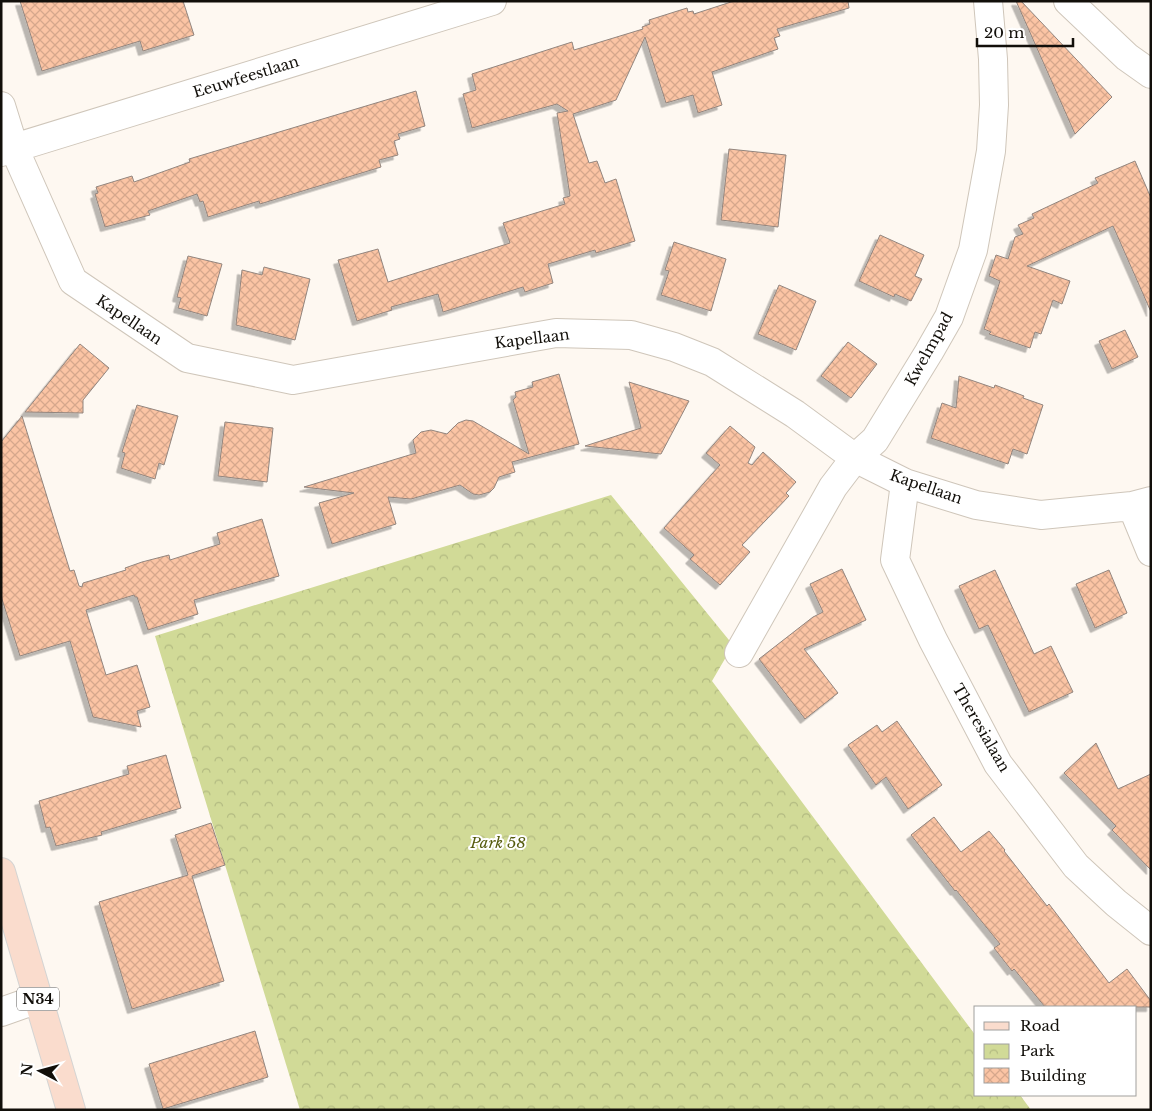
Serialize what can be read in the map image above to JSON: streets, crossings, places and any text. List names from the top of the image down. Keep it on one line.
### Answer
{"streets":{"main road":["N34"],"street":["Eeuwfeestlaan","Kapellaan","Kwelmpad","Theresialaan"]},"crossings":[["Eeuwfeestlaan","Kapellaan"],["Kapellaan","Kwelmpad"],["Kapellaan","Theresialaan"]],"parks":["Park 58"],"legend":["Road","Park","Building"],"scale_bar":"20 m","north":"left"}
